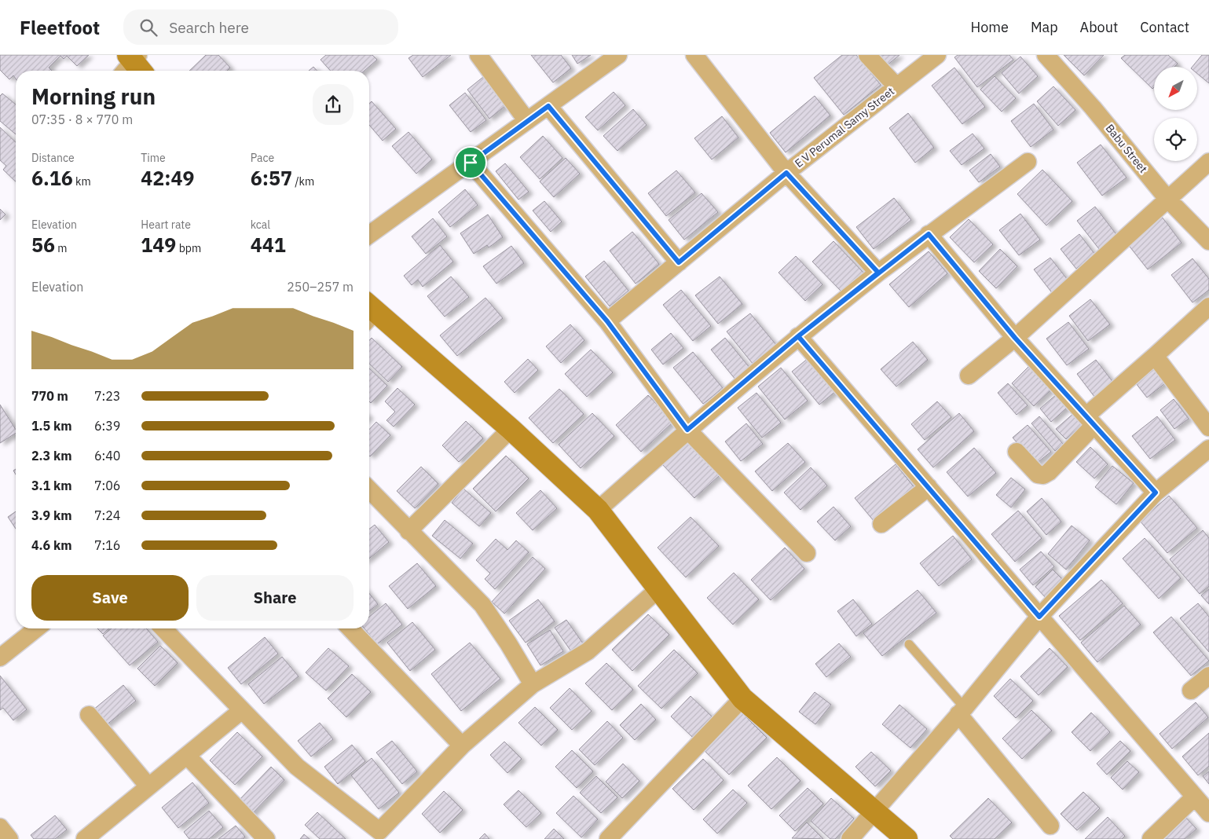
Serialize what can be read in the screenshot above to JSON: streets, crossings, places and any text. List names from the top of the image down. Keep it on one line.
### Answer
{"streets":{"street":["E V Perumal Samy Street","Babu Street"]},"north":"bottom left","page":{"header":"Fleetfoot","search":"Search here","nav":["Home","Map","About","Contact"],"heading":["Morning run","07:35 · 8 × 770 m"],"stats":[["Distance","6.16 km"],["Time","42:49"],["Pace","6:57 /km"],["Elevation","56 m"],["Heart rate","149 bpm"],["kcal","441"]],"chart":["Elevation","250–257 m"],"list":[{"name":"770 m","note":"7:23"},{"name":"1.5 km","note":"6:39"},{"name":"2.3 km","note":"6:40"},{"name":"3.1 km","note":"7:06"},{"name":"3.9 km","note":"7:24"},{"name":"4.6 km","note":"7:16"}],"buttons":["Save","Share"]}}
